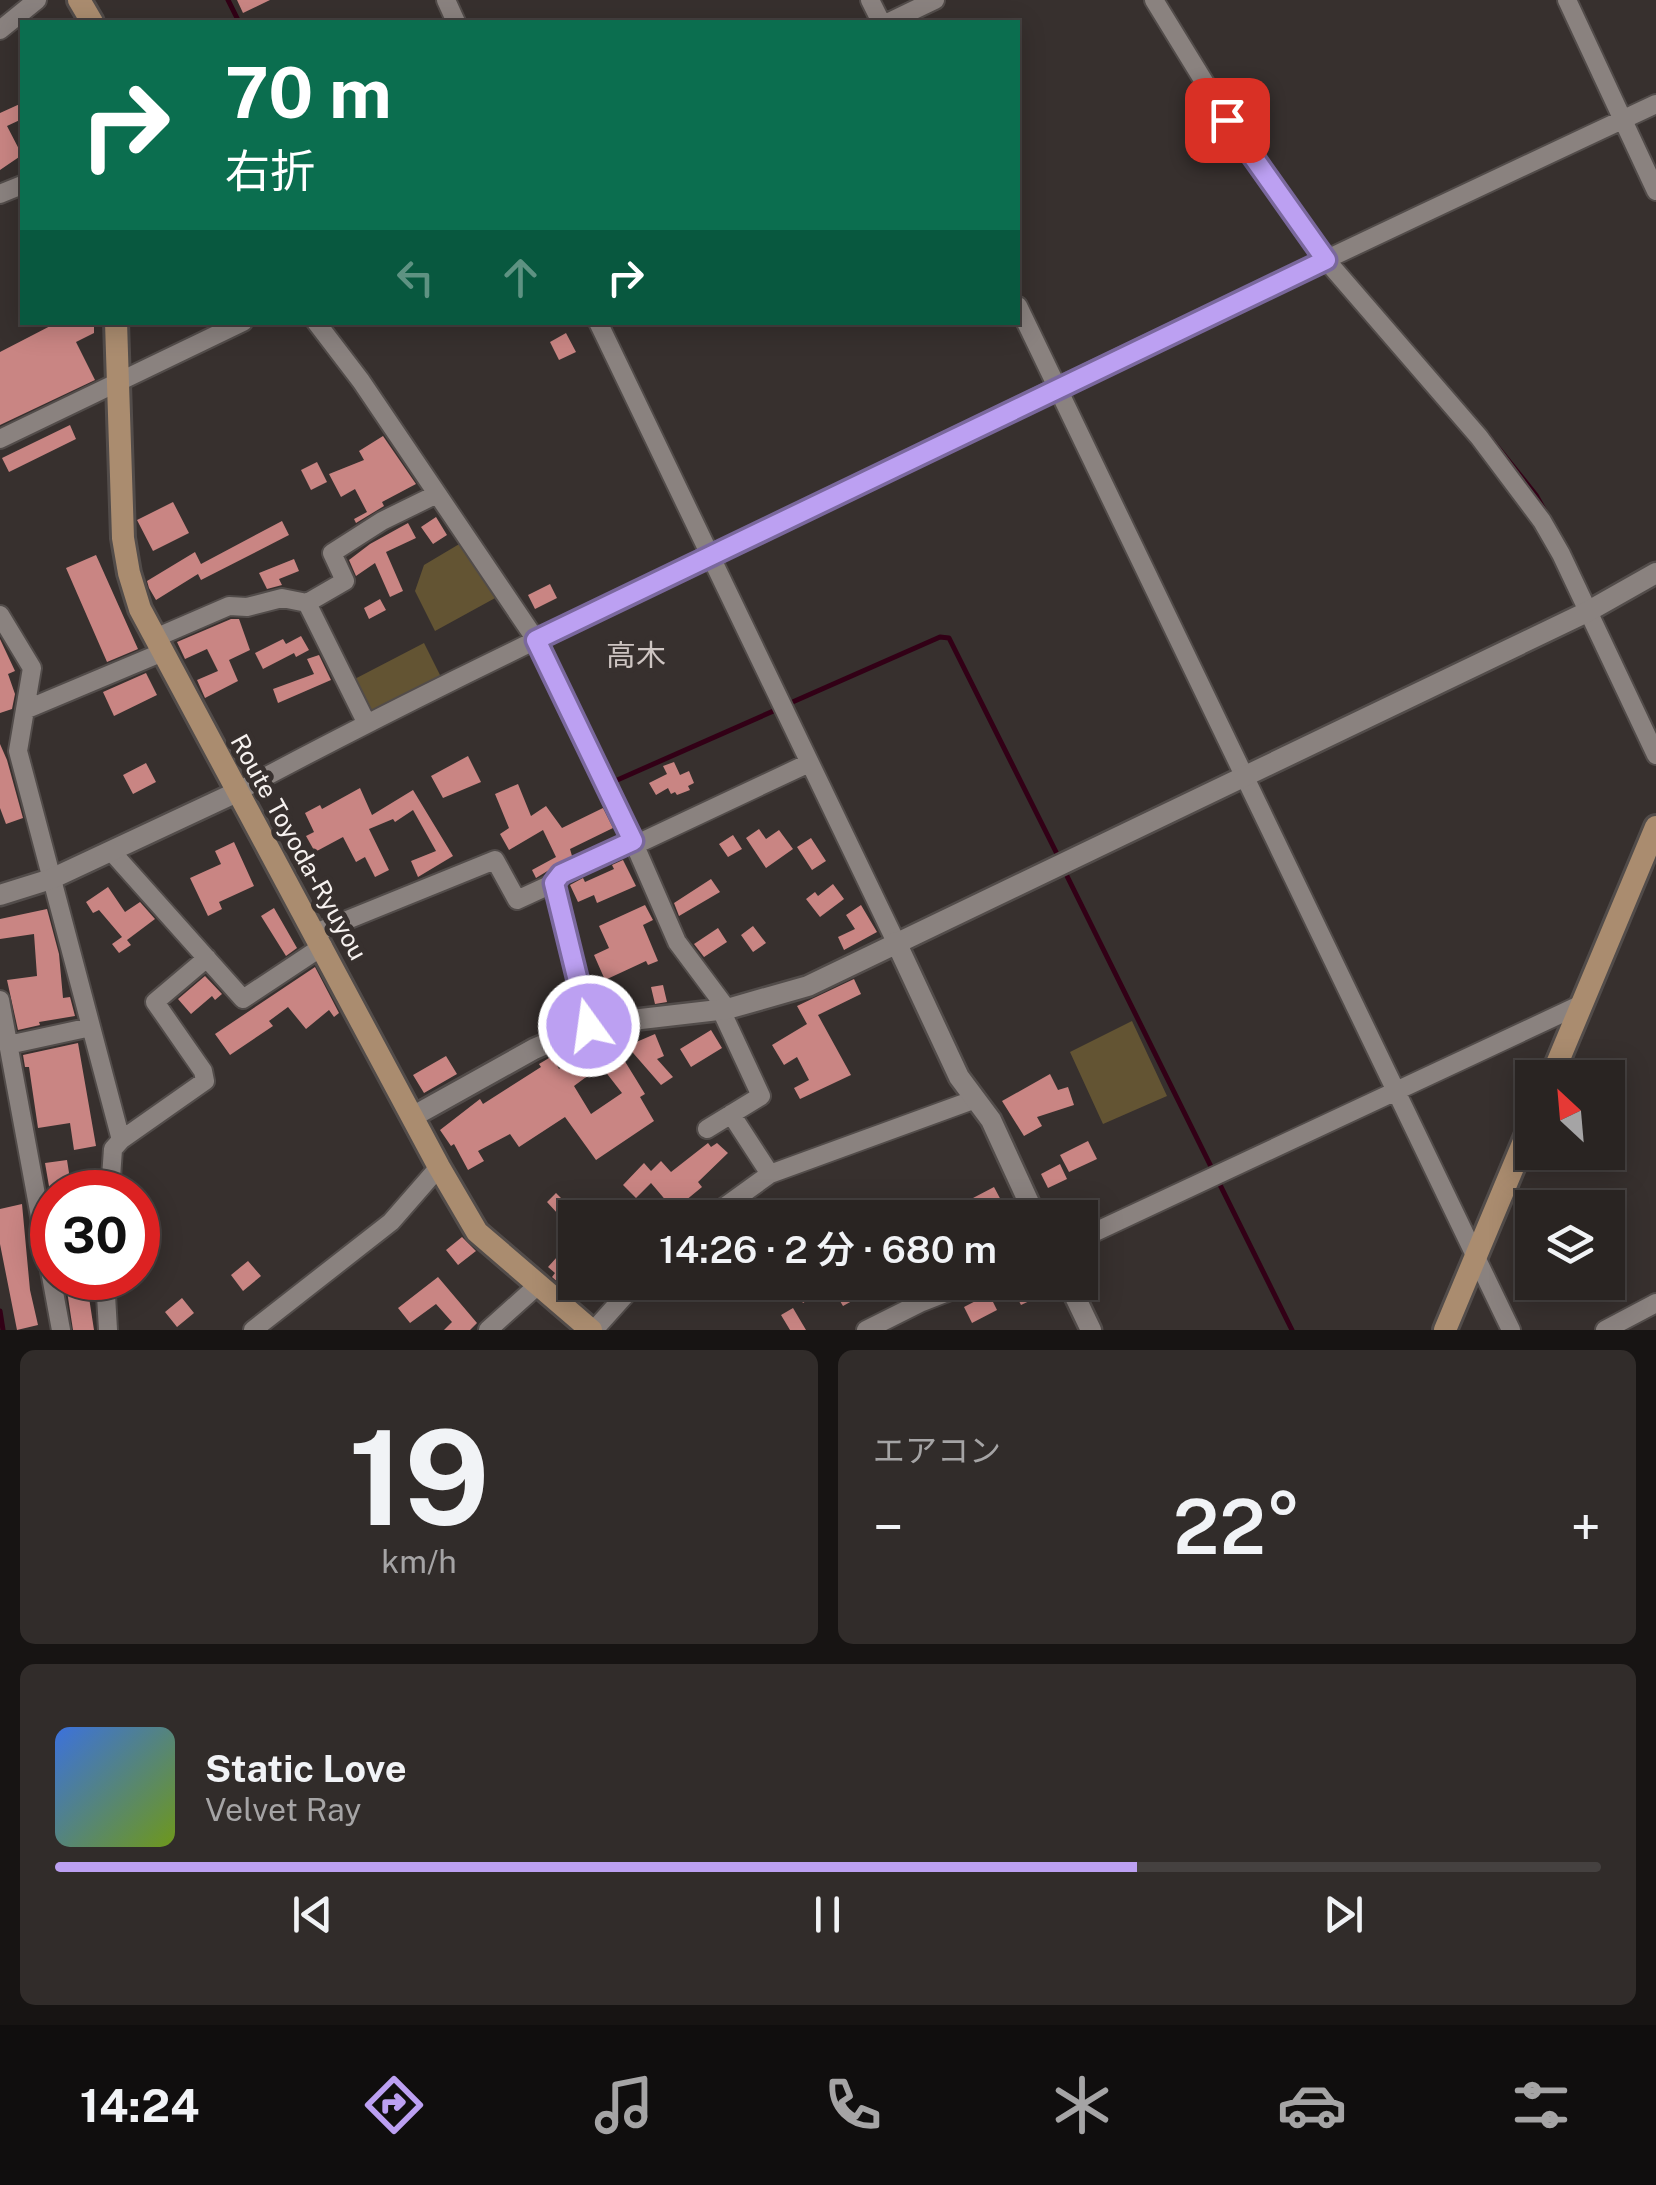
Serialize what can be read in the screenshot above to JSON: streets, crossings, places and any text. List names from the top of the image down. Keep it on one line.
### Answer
{"streets":{"main road":["Route Toyoda-Ryuyou"]},"districts":["高木"],"north":"top left","page":{"turn":["70 m","右折"],"limit":"30","trip":"14:26 · 2 分 · 680 m","tile":[["19","km/h"],"エアコン"],"heat":["−","22°","+"],"song":["Static Love","Velvet Ray"],"tabs":"14:24"}}
